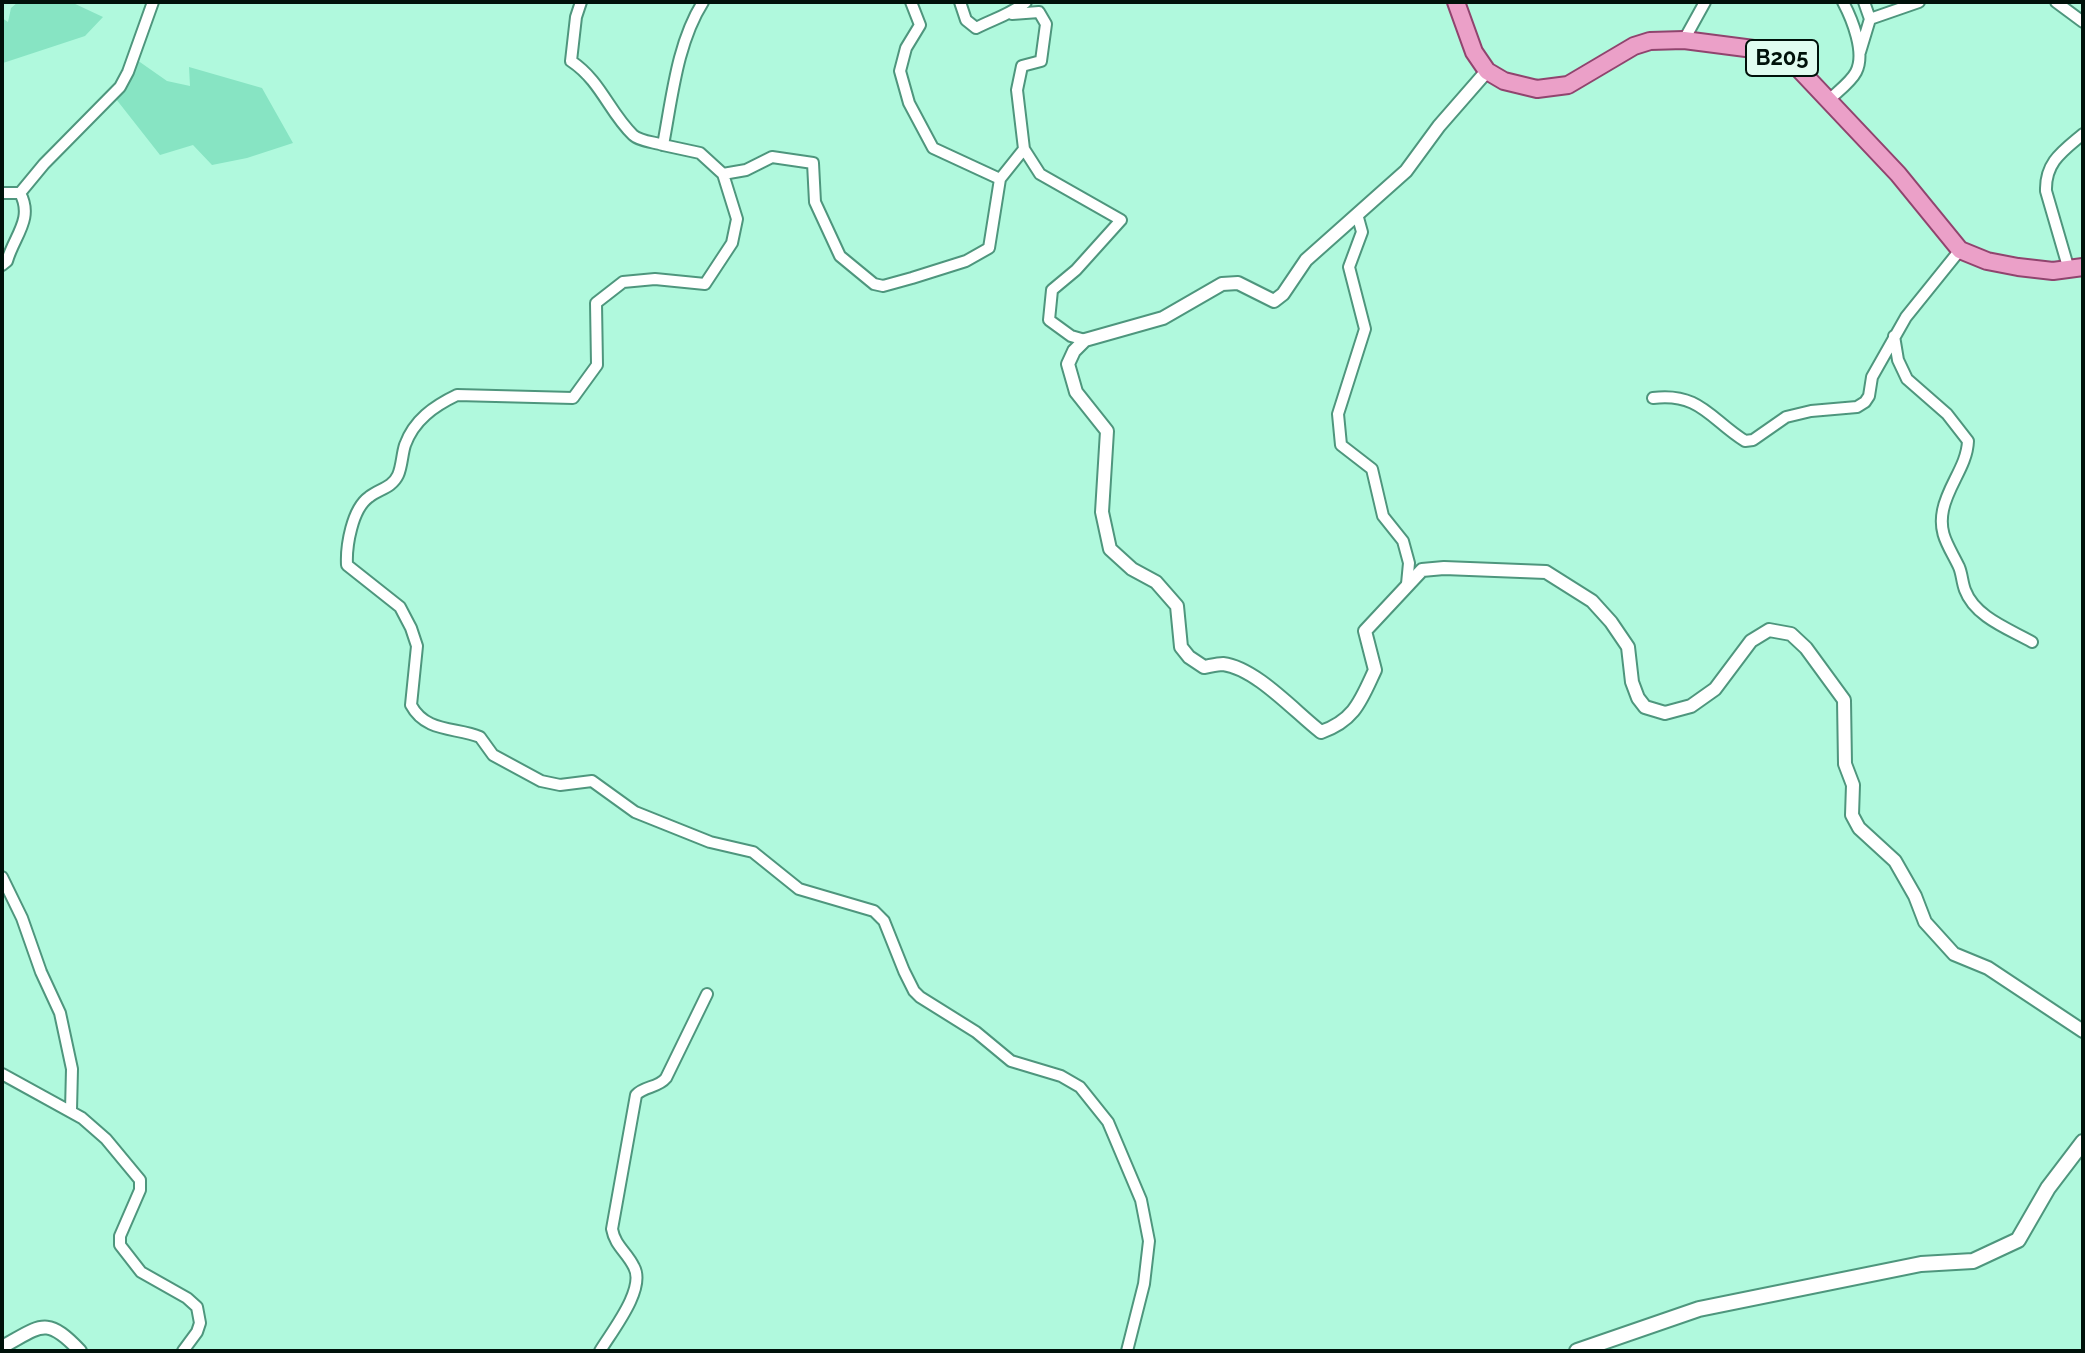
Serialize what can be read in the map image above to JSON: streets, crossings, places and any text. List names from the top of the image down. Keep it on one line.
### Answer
{"streets":{"main road":["B205"]}}
